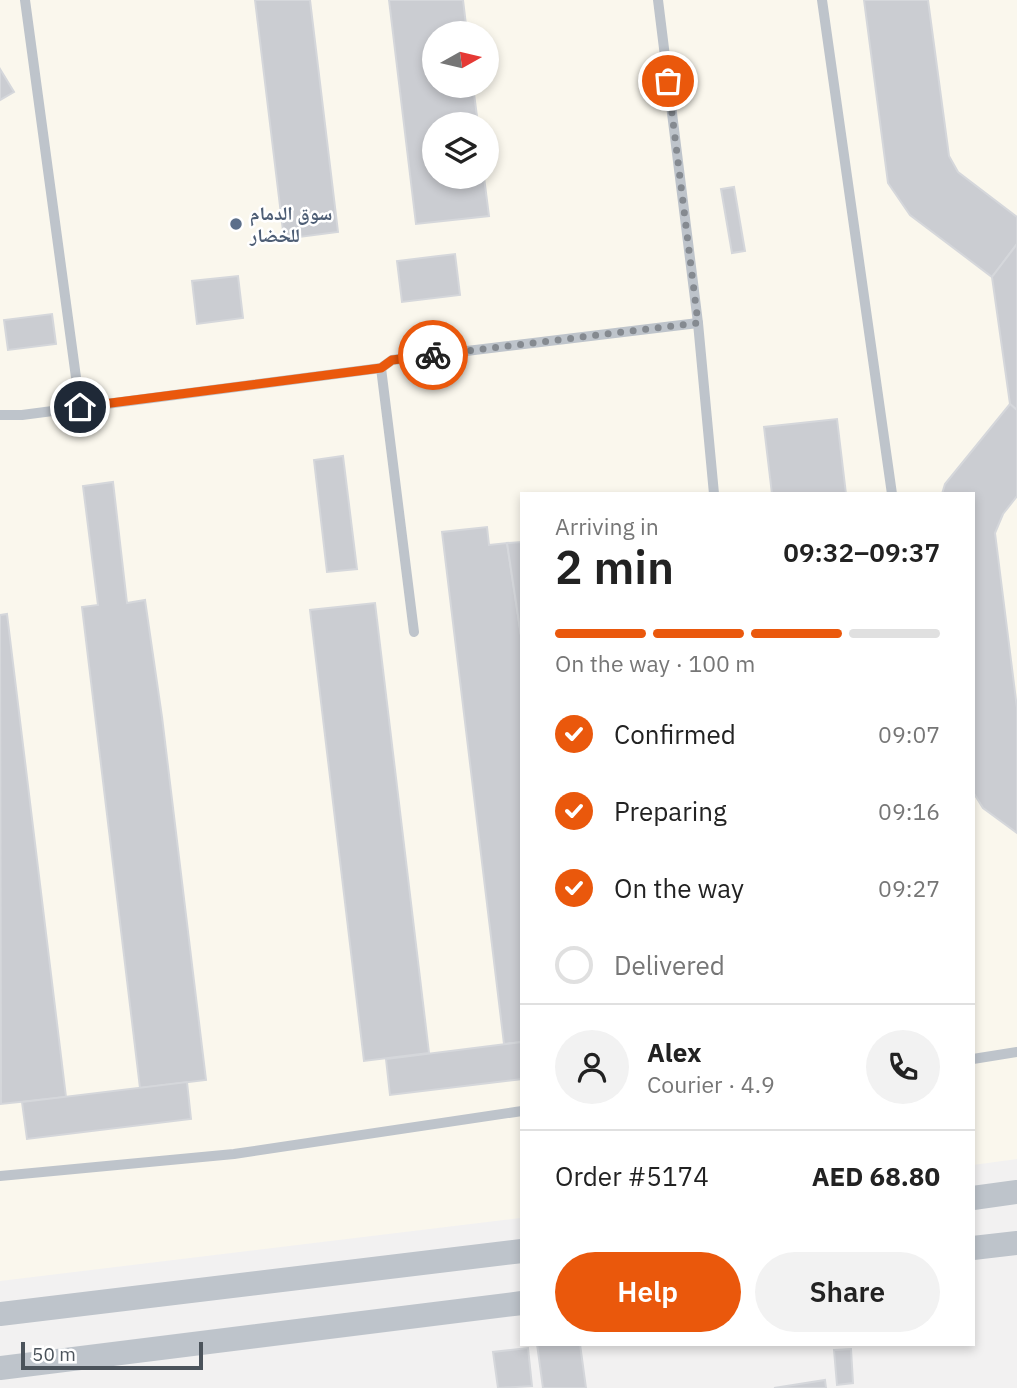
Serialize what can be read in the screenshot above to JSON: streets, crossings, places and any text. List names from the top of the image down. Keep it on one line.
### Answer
{"places":["سوق الدمام للخضار"],"scale_bar":"50 m","north":"right","page":{"heading":["2 min","Arriving in","09:32–09:37"],"panel":["Alex","Courier · 4.9","Order #5174","AED 68.80"],"bar":"On the way · 100 m","list":[["Confirmed","09:07"],["Preparing","09:16"],["On the way","09:27"],"Delivered"],"buttons":["Help","Share"],"scale":"50 m"}}
